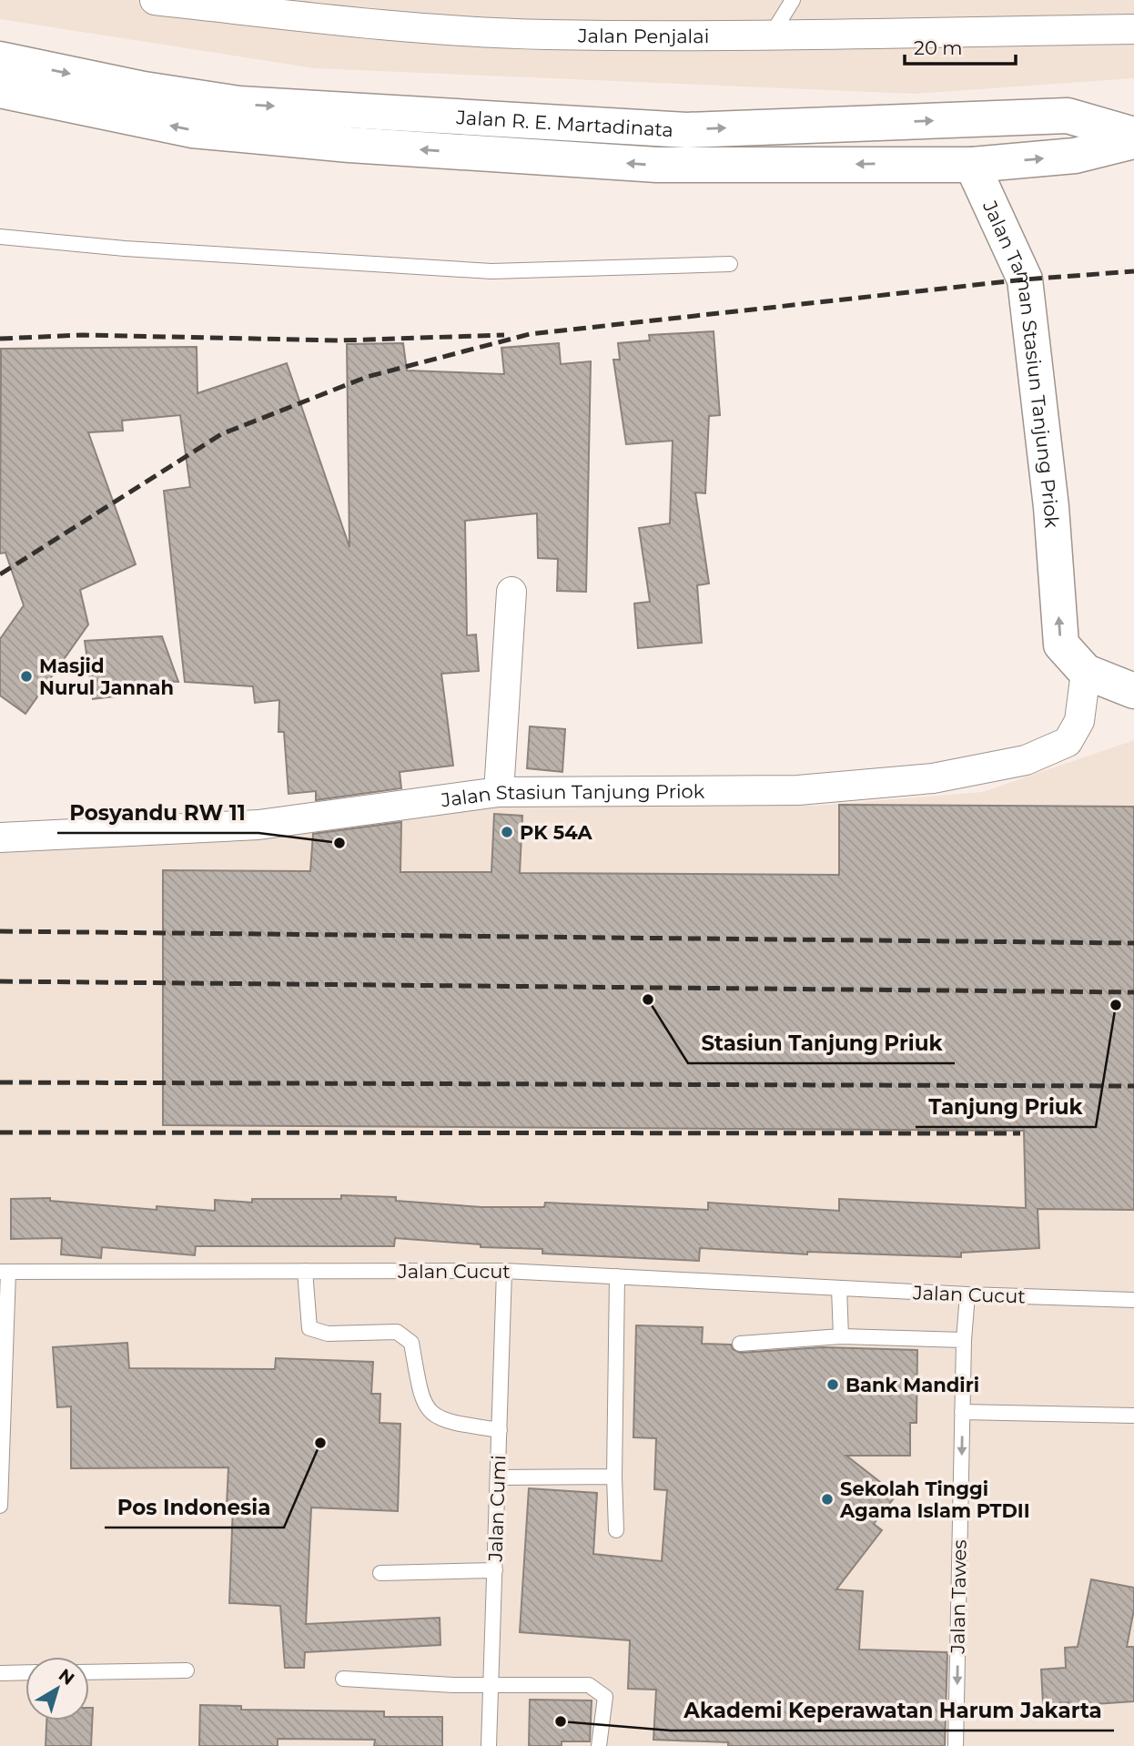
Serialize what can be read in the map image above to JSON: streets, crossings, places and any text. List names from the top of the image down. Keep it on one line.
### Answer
{"streets":{"highway":["Jalan R. E. Martadinata","Jalan Taman Stasiun Tanjung Priok"],"street":["Jalan Penjalai","Jalan Stasiun Tanjung Priok"],"lane":["Jalan Cucut","Jalan Cumi","Jalan Tawes"]},"crossings":[["Jalan R. E. Martadinata","Jalan Taman Stasiun Tanjung Priok"],["Jalan Taman Stasiun Tanjung Priok","Jalan Stasiun Tanjung Priok"],["Jalan Cucut","Jalan Cumi"],["Jalan Cucut","Jalan Tawes"]],"one_way":["Jalan Taman Stasiun Tanjung Priok","Jalan Tawes"],"places":["Masjid Nurul Jannah","PK 54A","Posyandu RW 11","Stasiun Tanjung Priuk","Tanjung Priuk","Bank Mandiri","Pos Indonesia","Sekolah Tinggi Agama Islam PTDII","Akademi Keperawatan Harum Jakarta"],"scale_bar":"20 m","north":"top right"}
